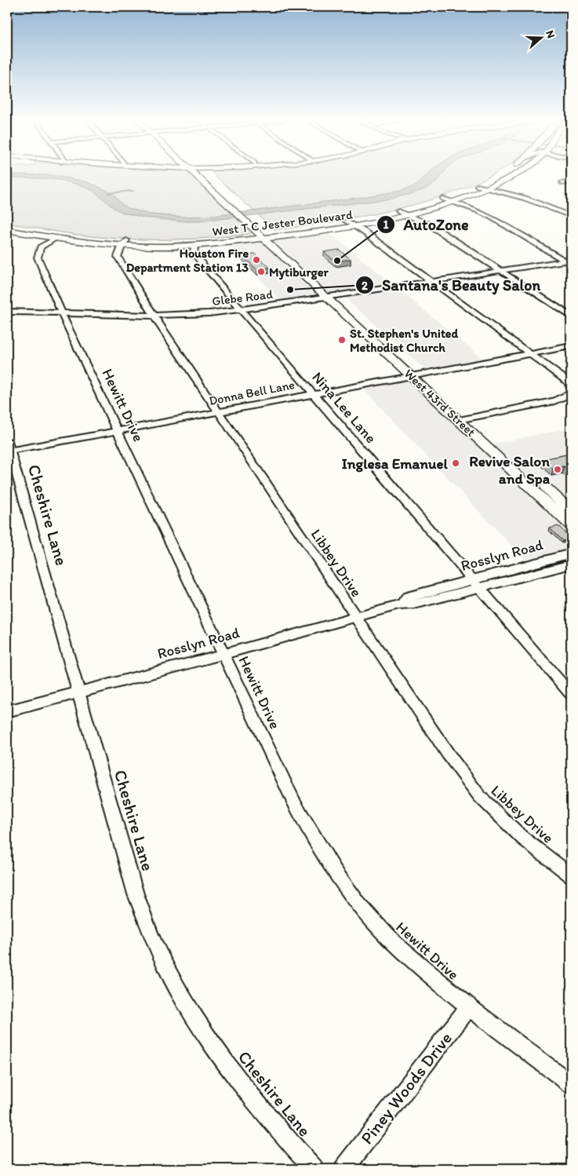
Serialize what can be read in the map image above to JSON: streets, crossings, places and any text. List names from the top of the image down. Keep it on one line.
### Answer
{"streets":{"main road":["West T C Jester Boulevard","West 43rd Street"],"street":["Glebe Road","Donna Bell Lane","Hewitt Drive","Nina Lee Lane","Cheshire Lane","Rosslyn Road","Libbey Drive","Piney Woods Drive"]},"crossings":[["West T C Jester Boulevard","West 43rd Street"],["West T C Jester Boulevard","Hewitt Drive"],["West T C Jester Boulevard","Nina Lee Lane"],["West T C Jester Boulevard","Libbey Drive"],["Glebe Road","West 43rd Street"],["Glebe Road","Hewitt Drive"],["Glebe Road","Nina Lee Lane"],["Glebe Road","Libbey Drive"],["Donna Bell Lane","West 43rd Street"],["Donna Bell Lane","Hewitt Drive"],["Donna Bell Lane","Nina Lee Lane"],["Donna Bell Lane","Cheshire Lane"],["Donna Bell Lane","Libbey Drive"],["Hewitt Drive","Rosslyn Road"],["Hewitt Drive","Piney Woods Drive"],["Nina Lee Lane","Rosslyn Road"],["Cheshire Lane","Rosslyn Road"],["Rosslyn Road","Libbey Drive"]],"places":["Houston Fire Department Station 13","AutoZone","Mytiburger","Santana's Beauty Salon","St. Stephen's United Methodist Church","Inglesa Emanuel","Revive Salon and Spa"],"north":"right"}
